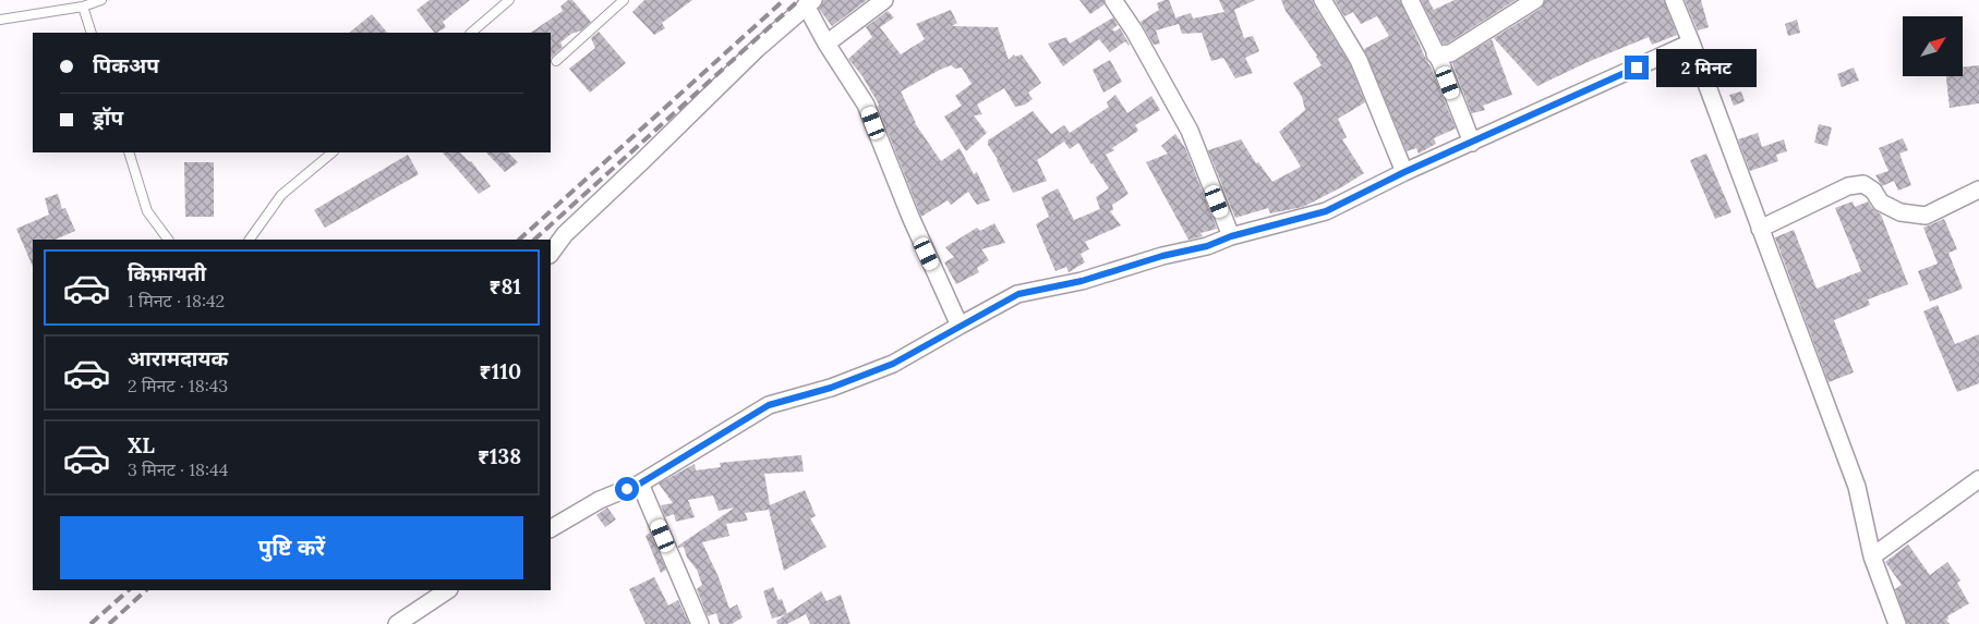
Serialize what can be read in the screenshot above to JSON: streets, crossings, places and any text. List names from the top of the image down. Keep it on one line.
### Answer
{"north":"top right","page":{"banner":["पिकअप","ड्रॉप"],"bubble":"2 मिनट","list":[{"name":"किफ़ायती","note":"1 मिनट · 18:42","value":"₹81"},{"name":"आरामदायक","note":"2 मिनट · 18:43","value":"₹110"},{"name":"XL","note":"3 मिनट · 18:44","value":"₹138"}],"buttons":"पुष्टि करें"}}
